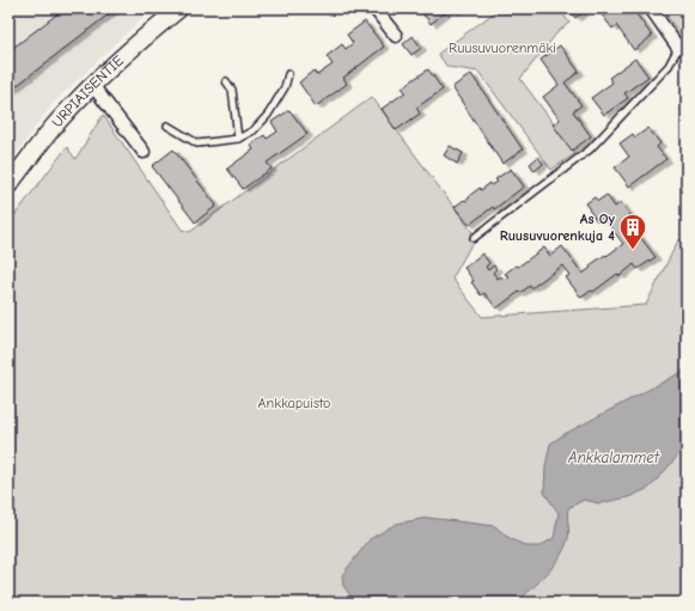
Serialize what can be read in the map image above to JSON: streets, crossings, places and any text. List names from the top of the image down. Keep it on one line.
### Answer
{"streets":{"main road":["URPIAISENTIE"]},"water":["Ankkalammet"],"parks":["Ruusuvuorenmäki","Ankkapuisto"],"places":{"building":["As Oy Ruusuvuorenkuja 4"]}}
